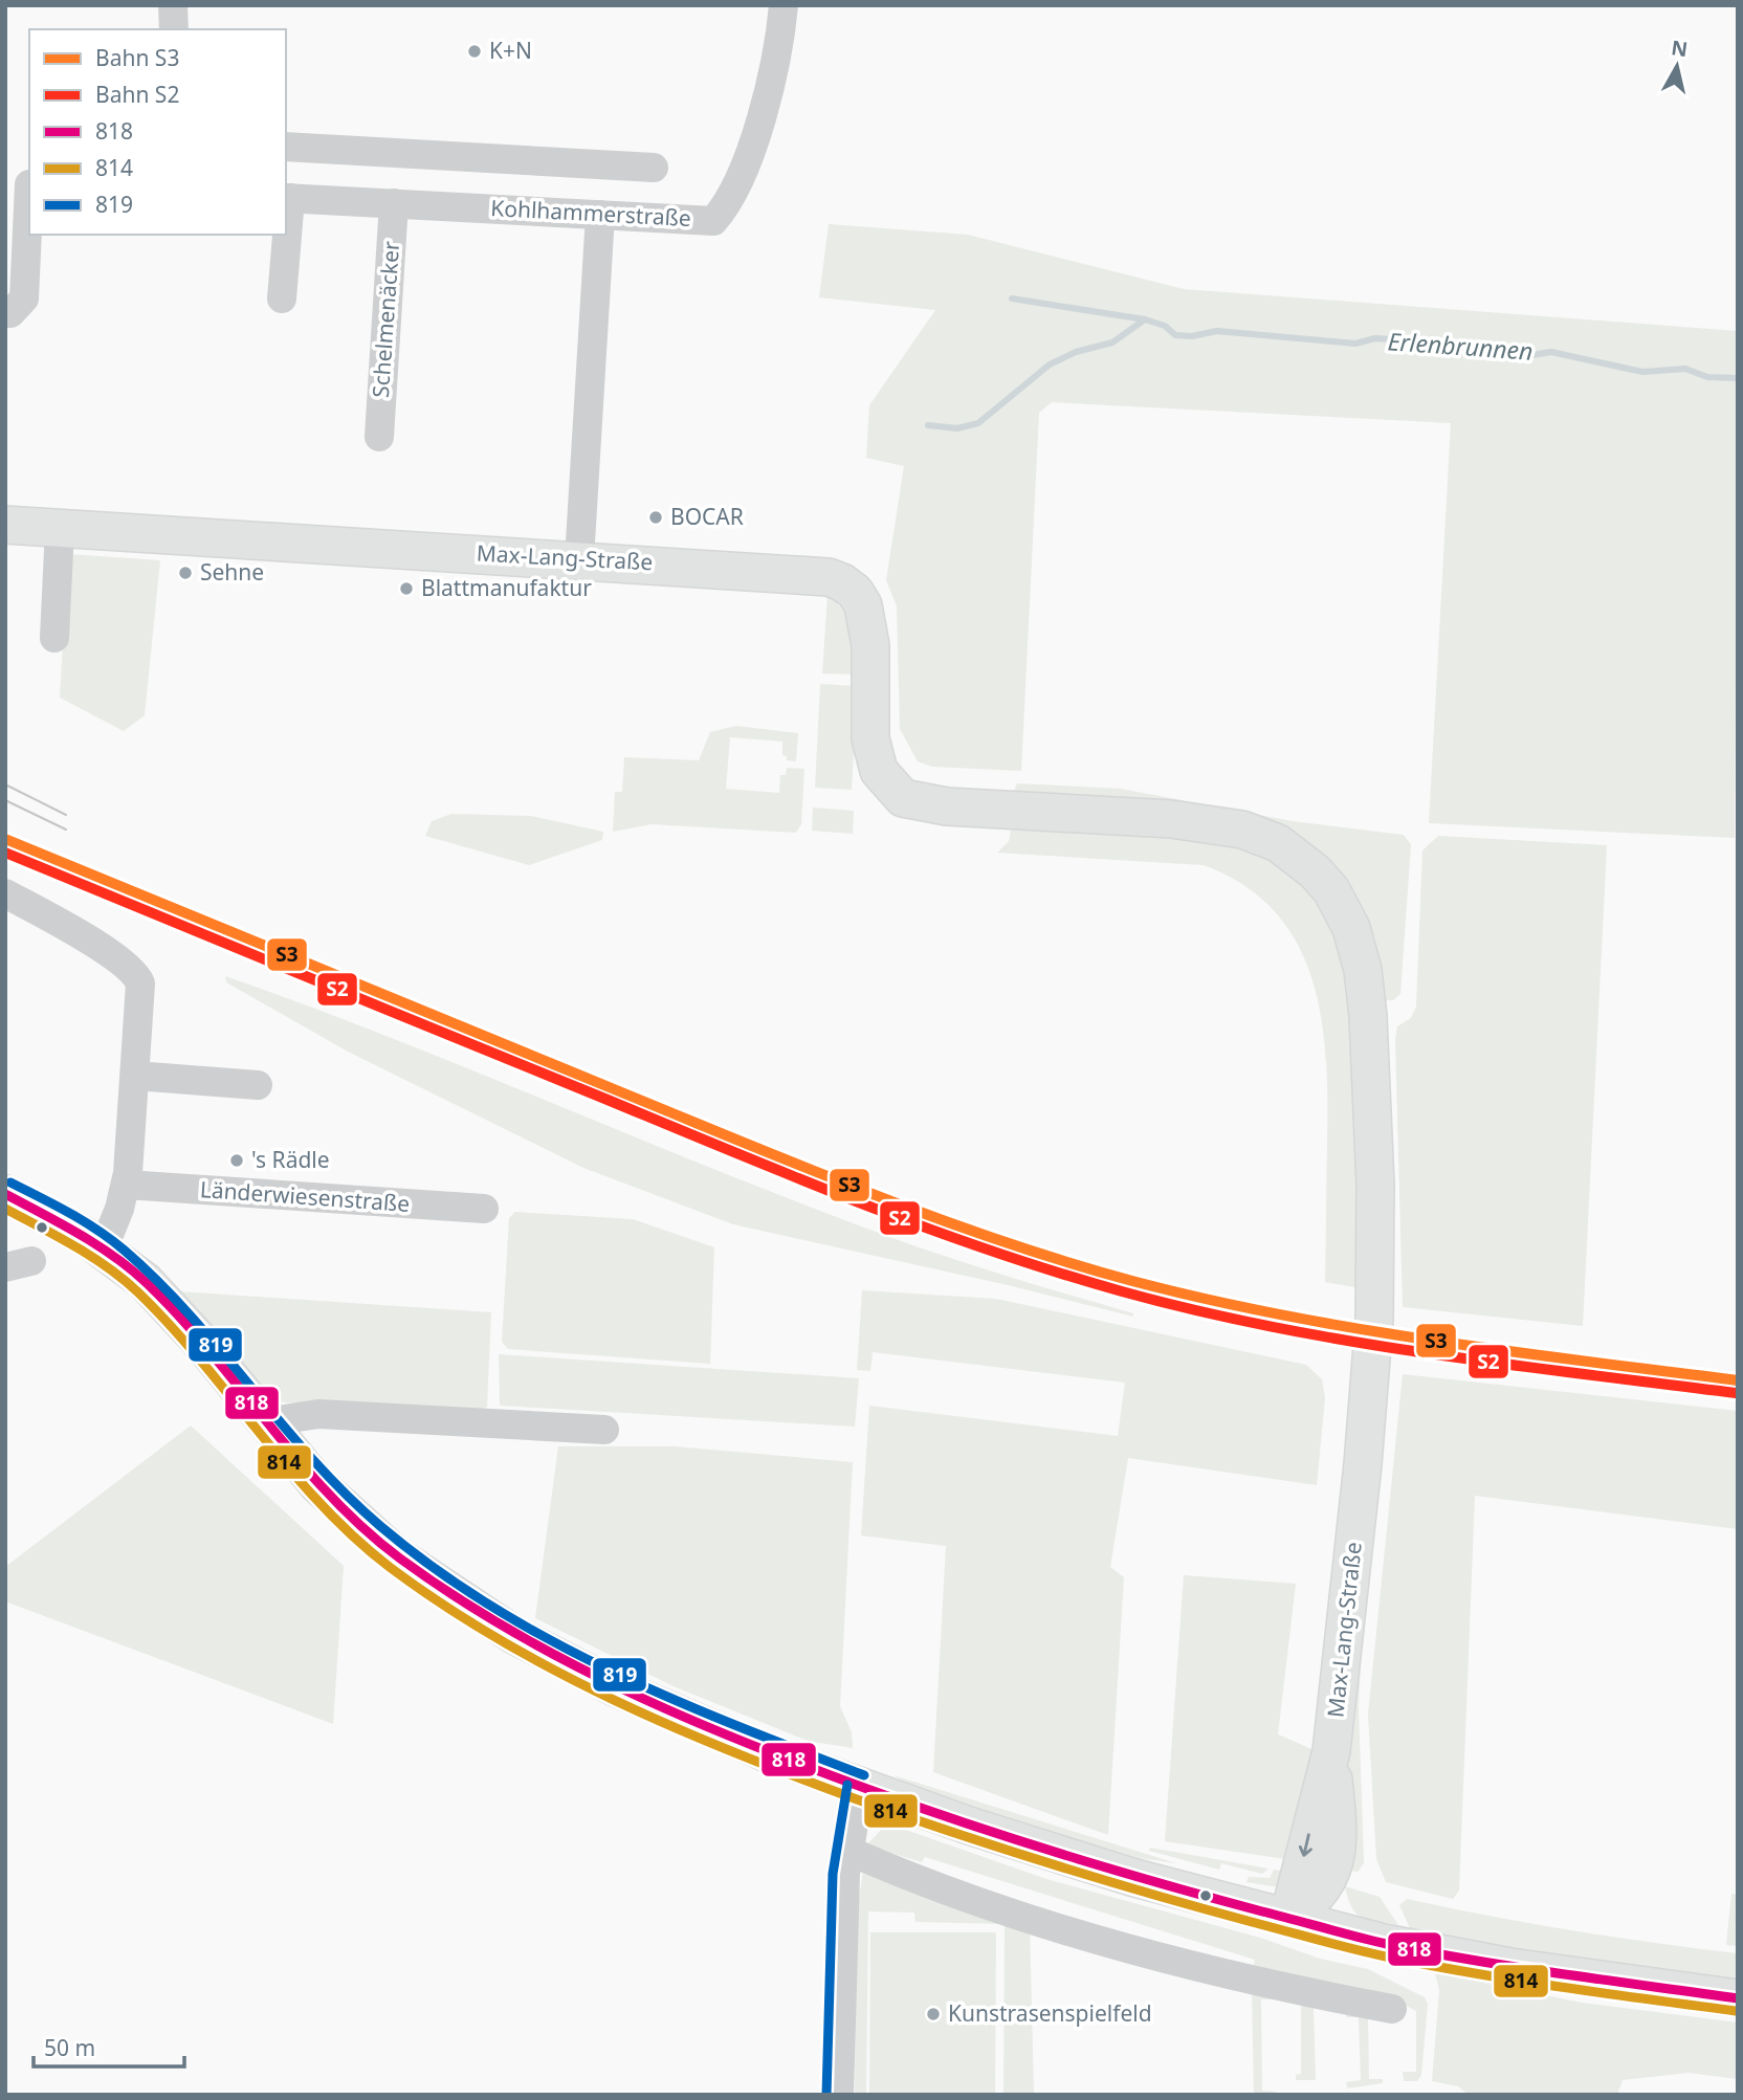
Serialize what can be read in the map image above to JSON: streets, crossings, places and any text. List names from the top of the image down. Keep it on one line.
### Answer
{"streets":{"main road":["Max-Lang-Straße"],"street":["Kohlhammerstraße","Schelmenäcker","Länderwiesenstraße"]},"crossings":[["Kohlhammerstraße","Schelmenäcker"]],"water":["Erlenbrunnen"],"places":["K+N","BOCAR","Sehne","Blattmanufaktur","'s Rädle","Kunstrasenspielfeld"],"lines":["rail line S3","rail line S2","transit line 819","transit line 818","transit line 814"],"legend":["Bahn S3","Bahn S2","818","814","819"],"scale_bar":"50 m","north":"top"}
